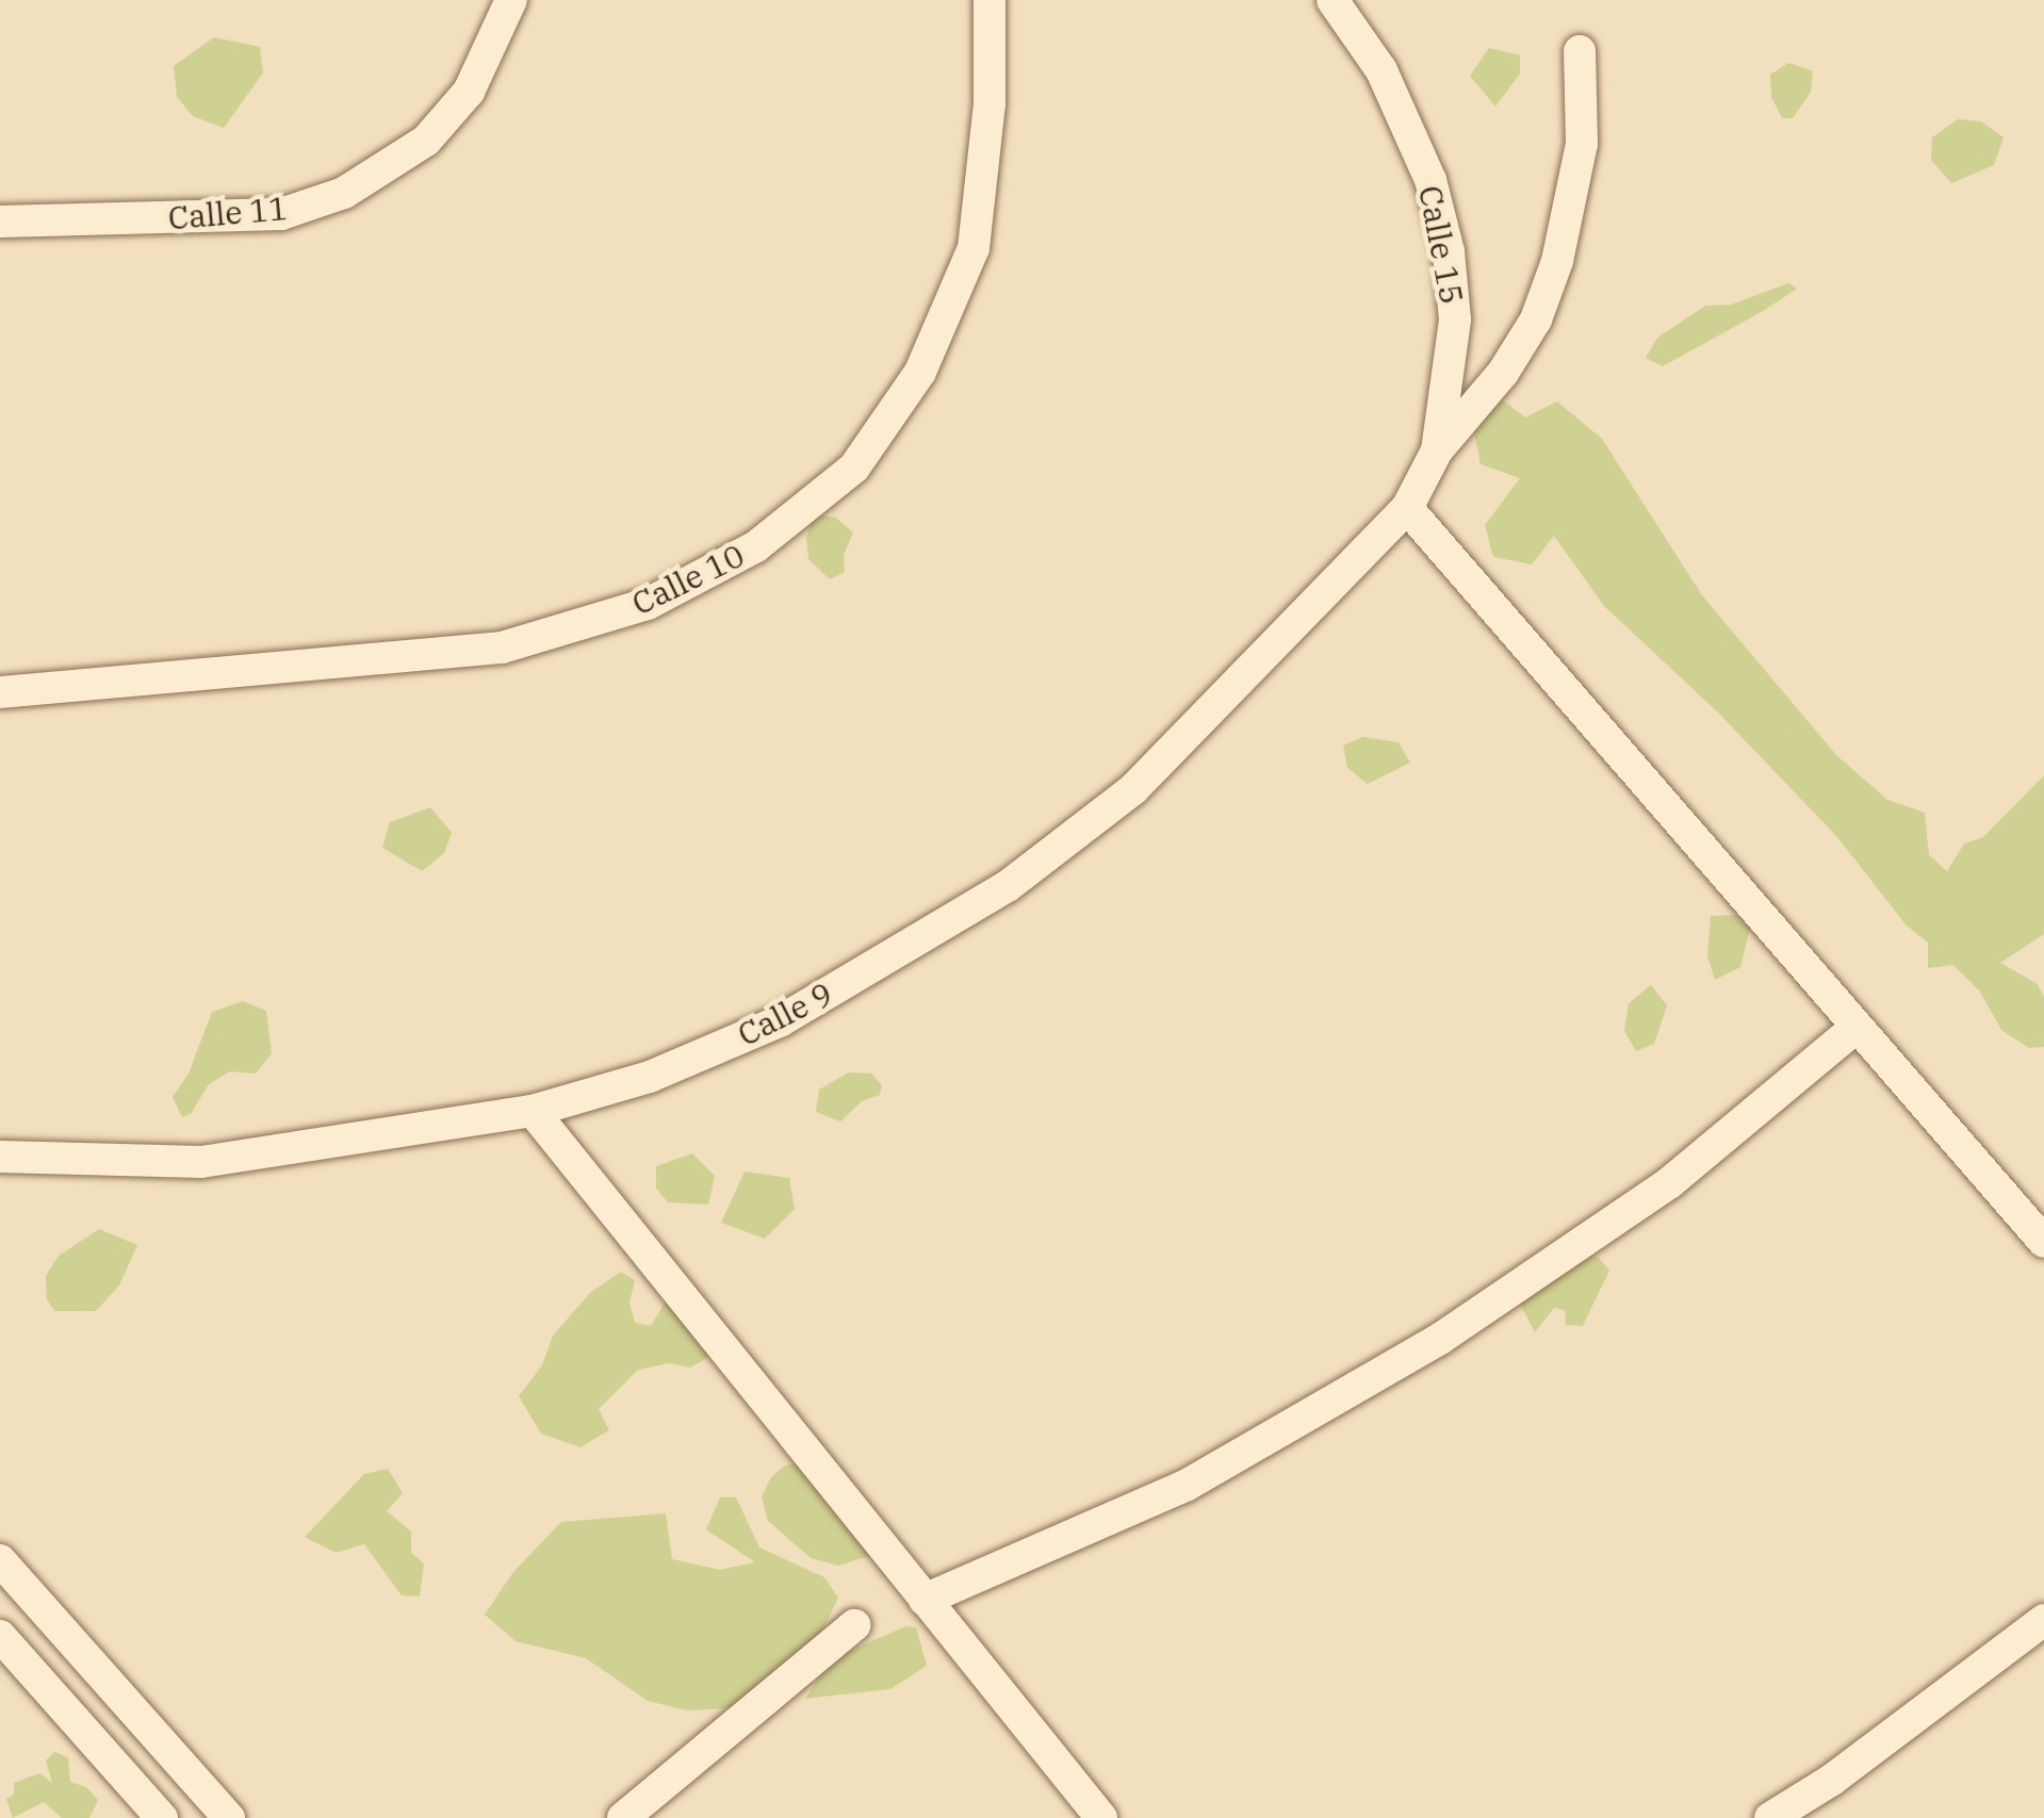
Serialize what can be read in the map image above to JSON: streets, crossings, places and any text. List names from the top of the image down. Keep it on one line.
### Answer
{"streets":{"street":["Calle 11","Calle 15","Calle 10","Calle 9"]},"crossings":[["Calle 15","Calle 9"]]}
